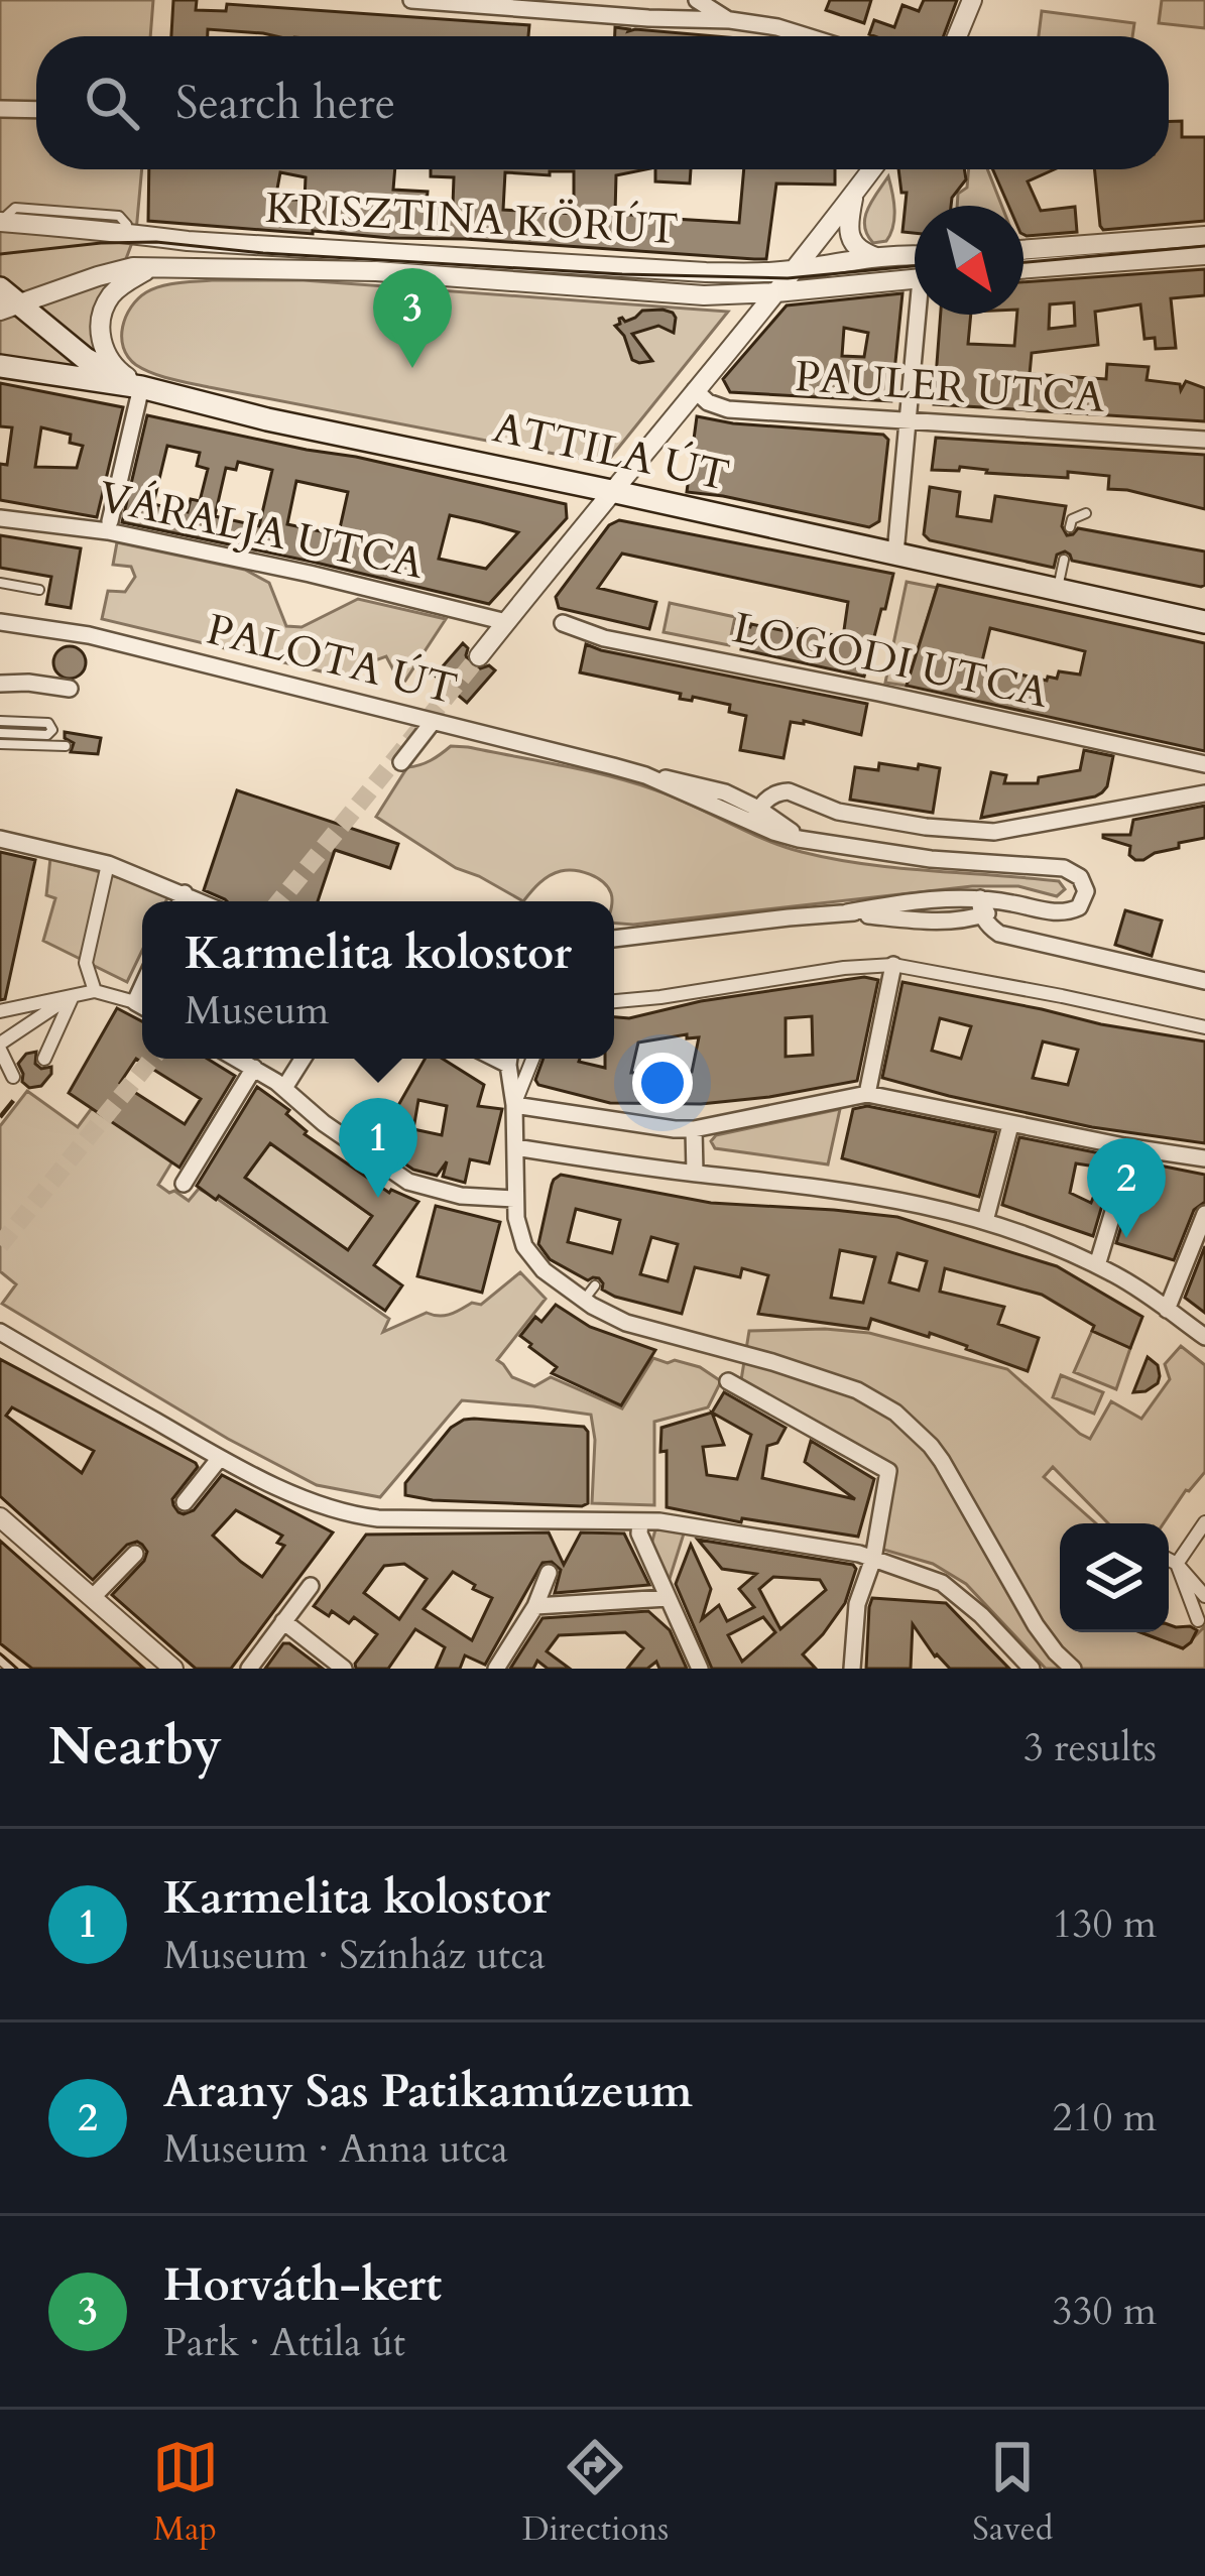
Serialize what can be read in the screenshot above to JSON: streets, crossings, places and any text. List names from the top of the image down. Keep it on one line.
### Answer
{"streets":{"main road":["ATTILA ÚT"],"street":["KRISZTINA KÖRÚT","PAULER UTCA","VÁRALJA UTCA","PALOTA ÚT","LOGODI UTCA"]},"north":"bottom right","page":{"search":"Search here","pins":["3","1","2"],"popup":["Karmelita kolostor","Museum"],"heading":["Nearby","3 results"],"list":[{"mark":"1","name":"Karmelita kolostor","note":"Museum · Színház utca","value":"130 m"},{"mark":"2","name":"Arany Sas Patikamúzeum","note":"Museum · Anna utca","value":"210 m"},{"mark":"3","name":"Horváth-kert","note":"Park · Attila út","value":"330 m"}],"nav":["Map","Directions","Saved"]}}
